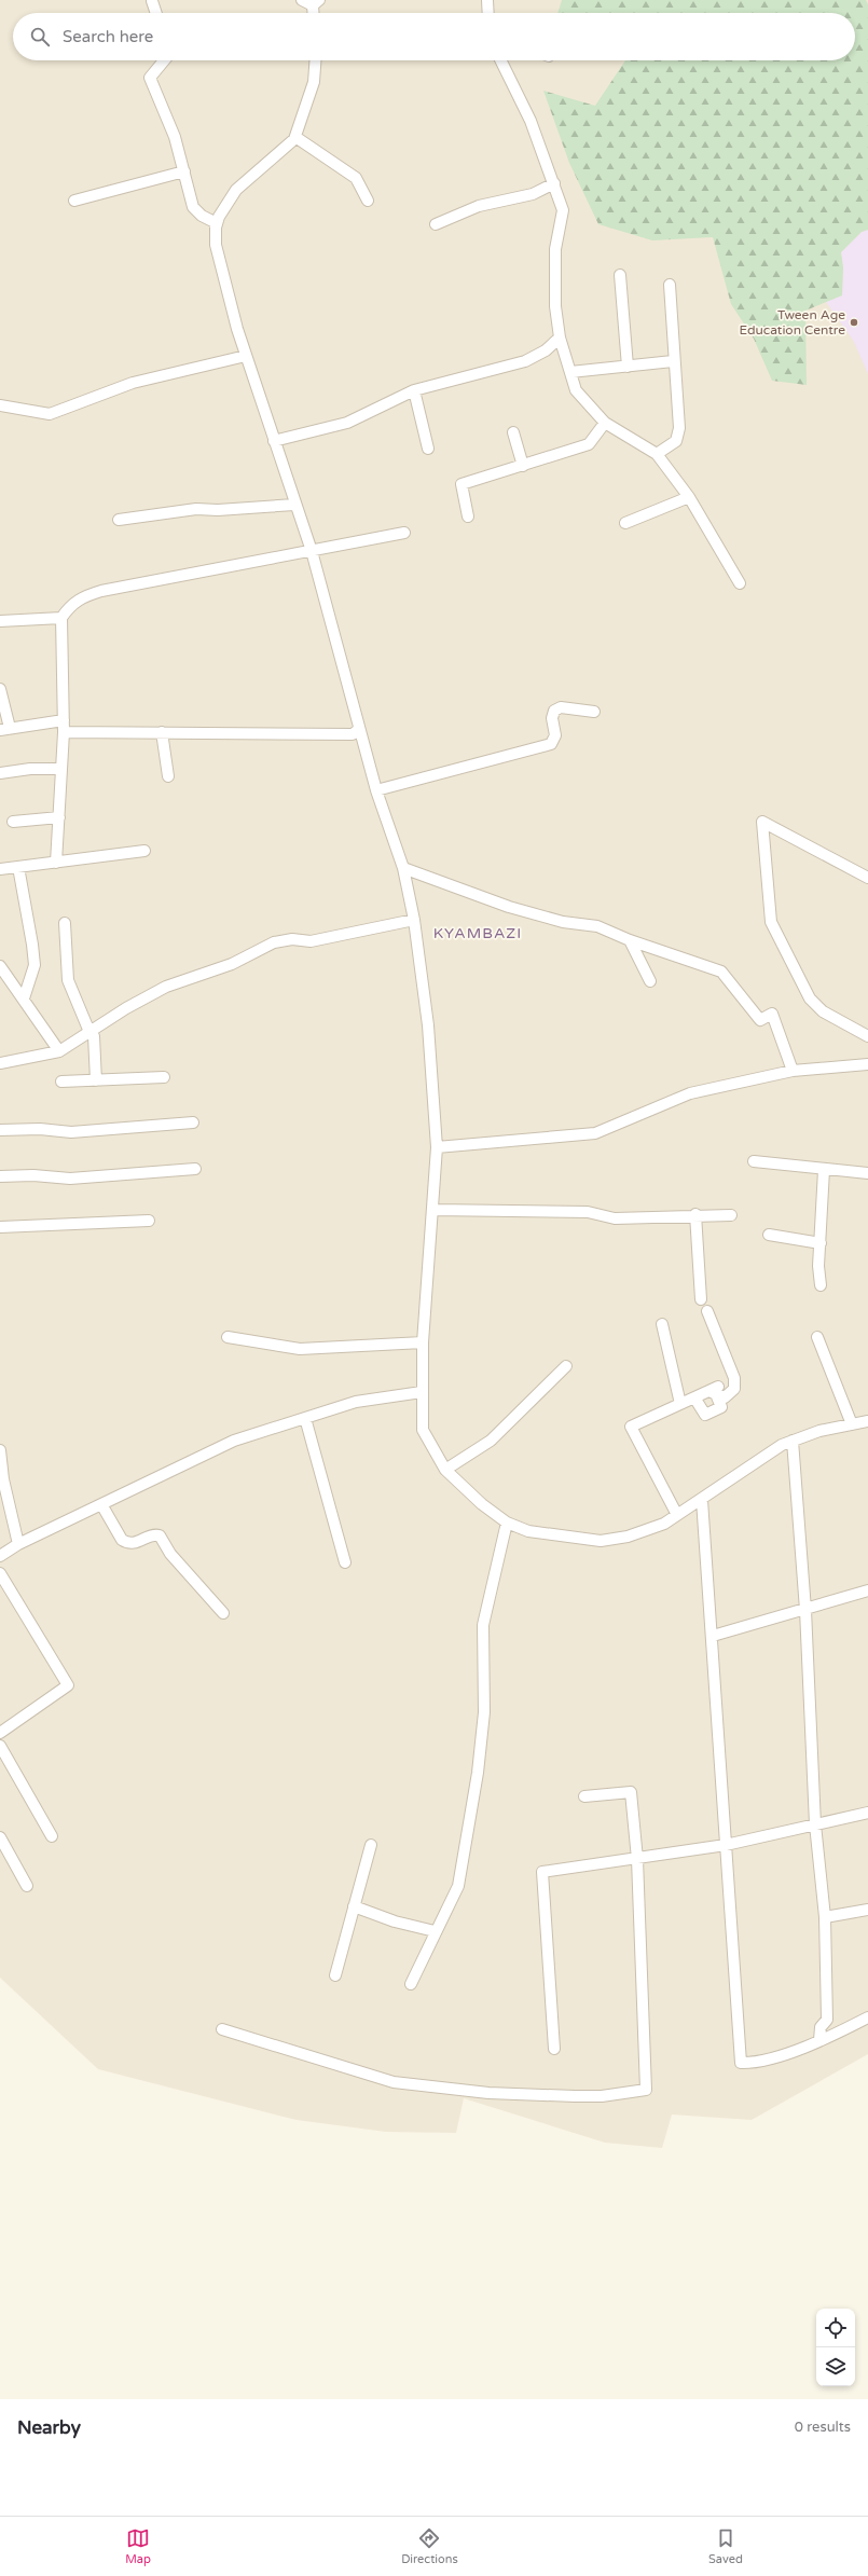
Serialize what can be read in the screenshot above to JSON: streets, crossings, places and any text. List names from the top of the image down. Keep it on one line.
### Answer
{"districts":["KYAMBAZI"],"places":["Tween Age Education Centre"],"page":{"search":"Search here","heading":["Nearby","0 results"],"nav":["Map","Directions","Saved"]}}
